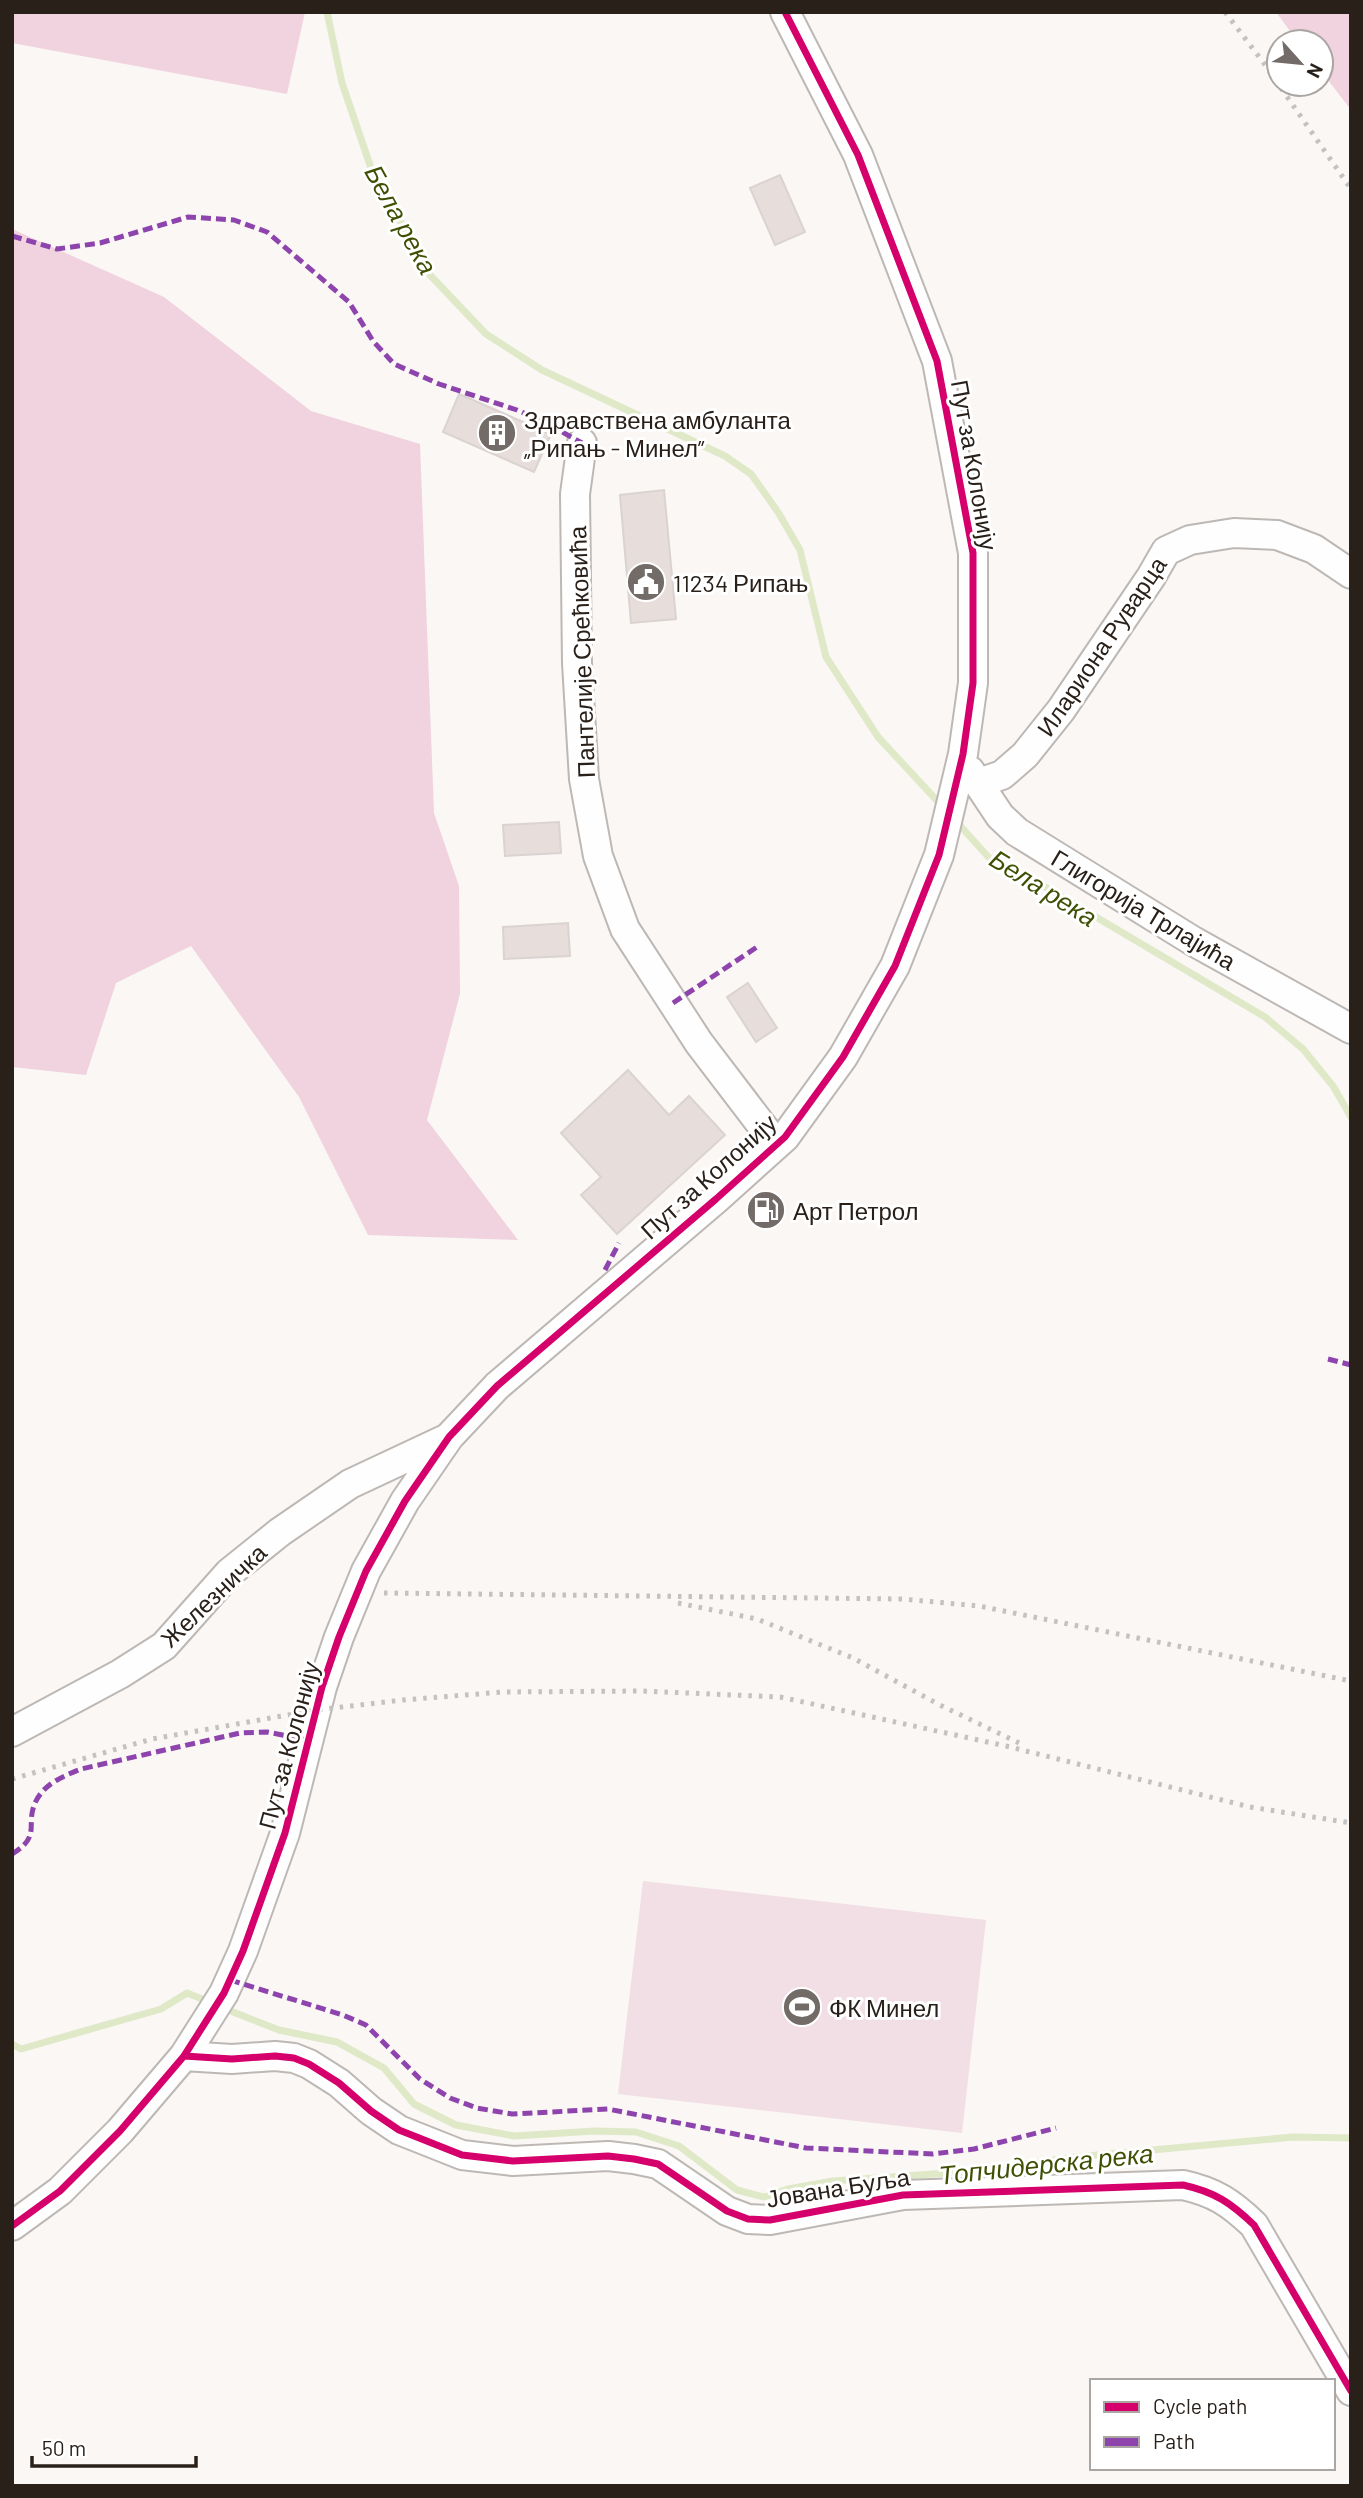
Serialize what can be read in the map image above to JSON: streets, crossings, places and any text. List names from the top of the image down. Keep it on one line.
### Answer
{"streets":{"street":["Пут за Колонију","Илариона Руварца","Пантелије Срећковића","Глигорија Трлајића","Железничка","Јована Буља"]},"crossings":[["Пут за Колонију","Илариона Руварца"],["Пут за Колонију","Пантелије Срећковића"],["Пут за Колонију","Глигорија Трлајића"],["Пут за Колонију","Железничка"],["Пут за Колонију","Јована Буља"],["Илариона Руварца","Глигорија Трлајића"]],"water":["Бела река","Топчидерска река"],"places":{"building":["Здравствена амбуланта „Рипањ - Минел”"],"public building":["11234 Рипањ"],"fuel station":["Арт Петрол"],"sports":["ФК Минел"]},"legend":["Cycle path","Path"],"scale_bar":"50 m","north":"bottom right"}
